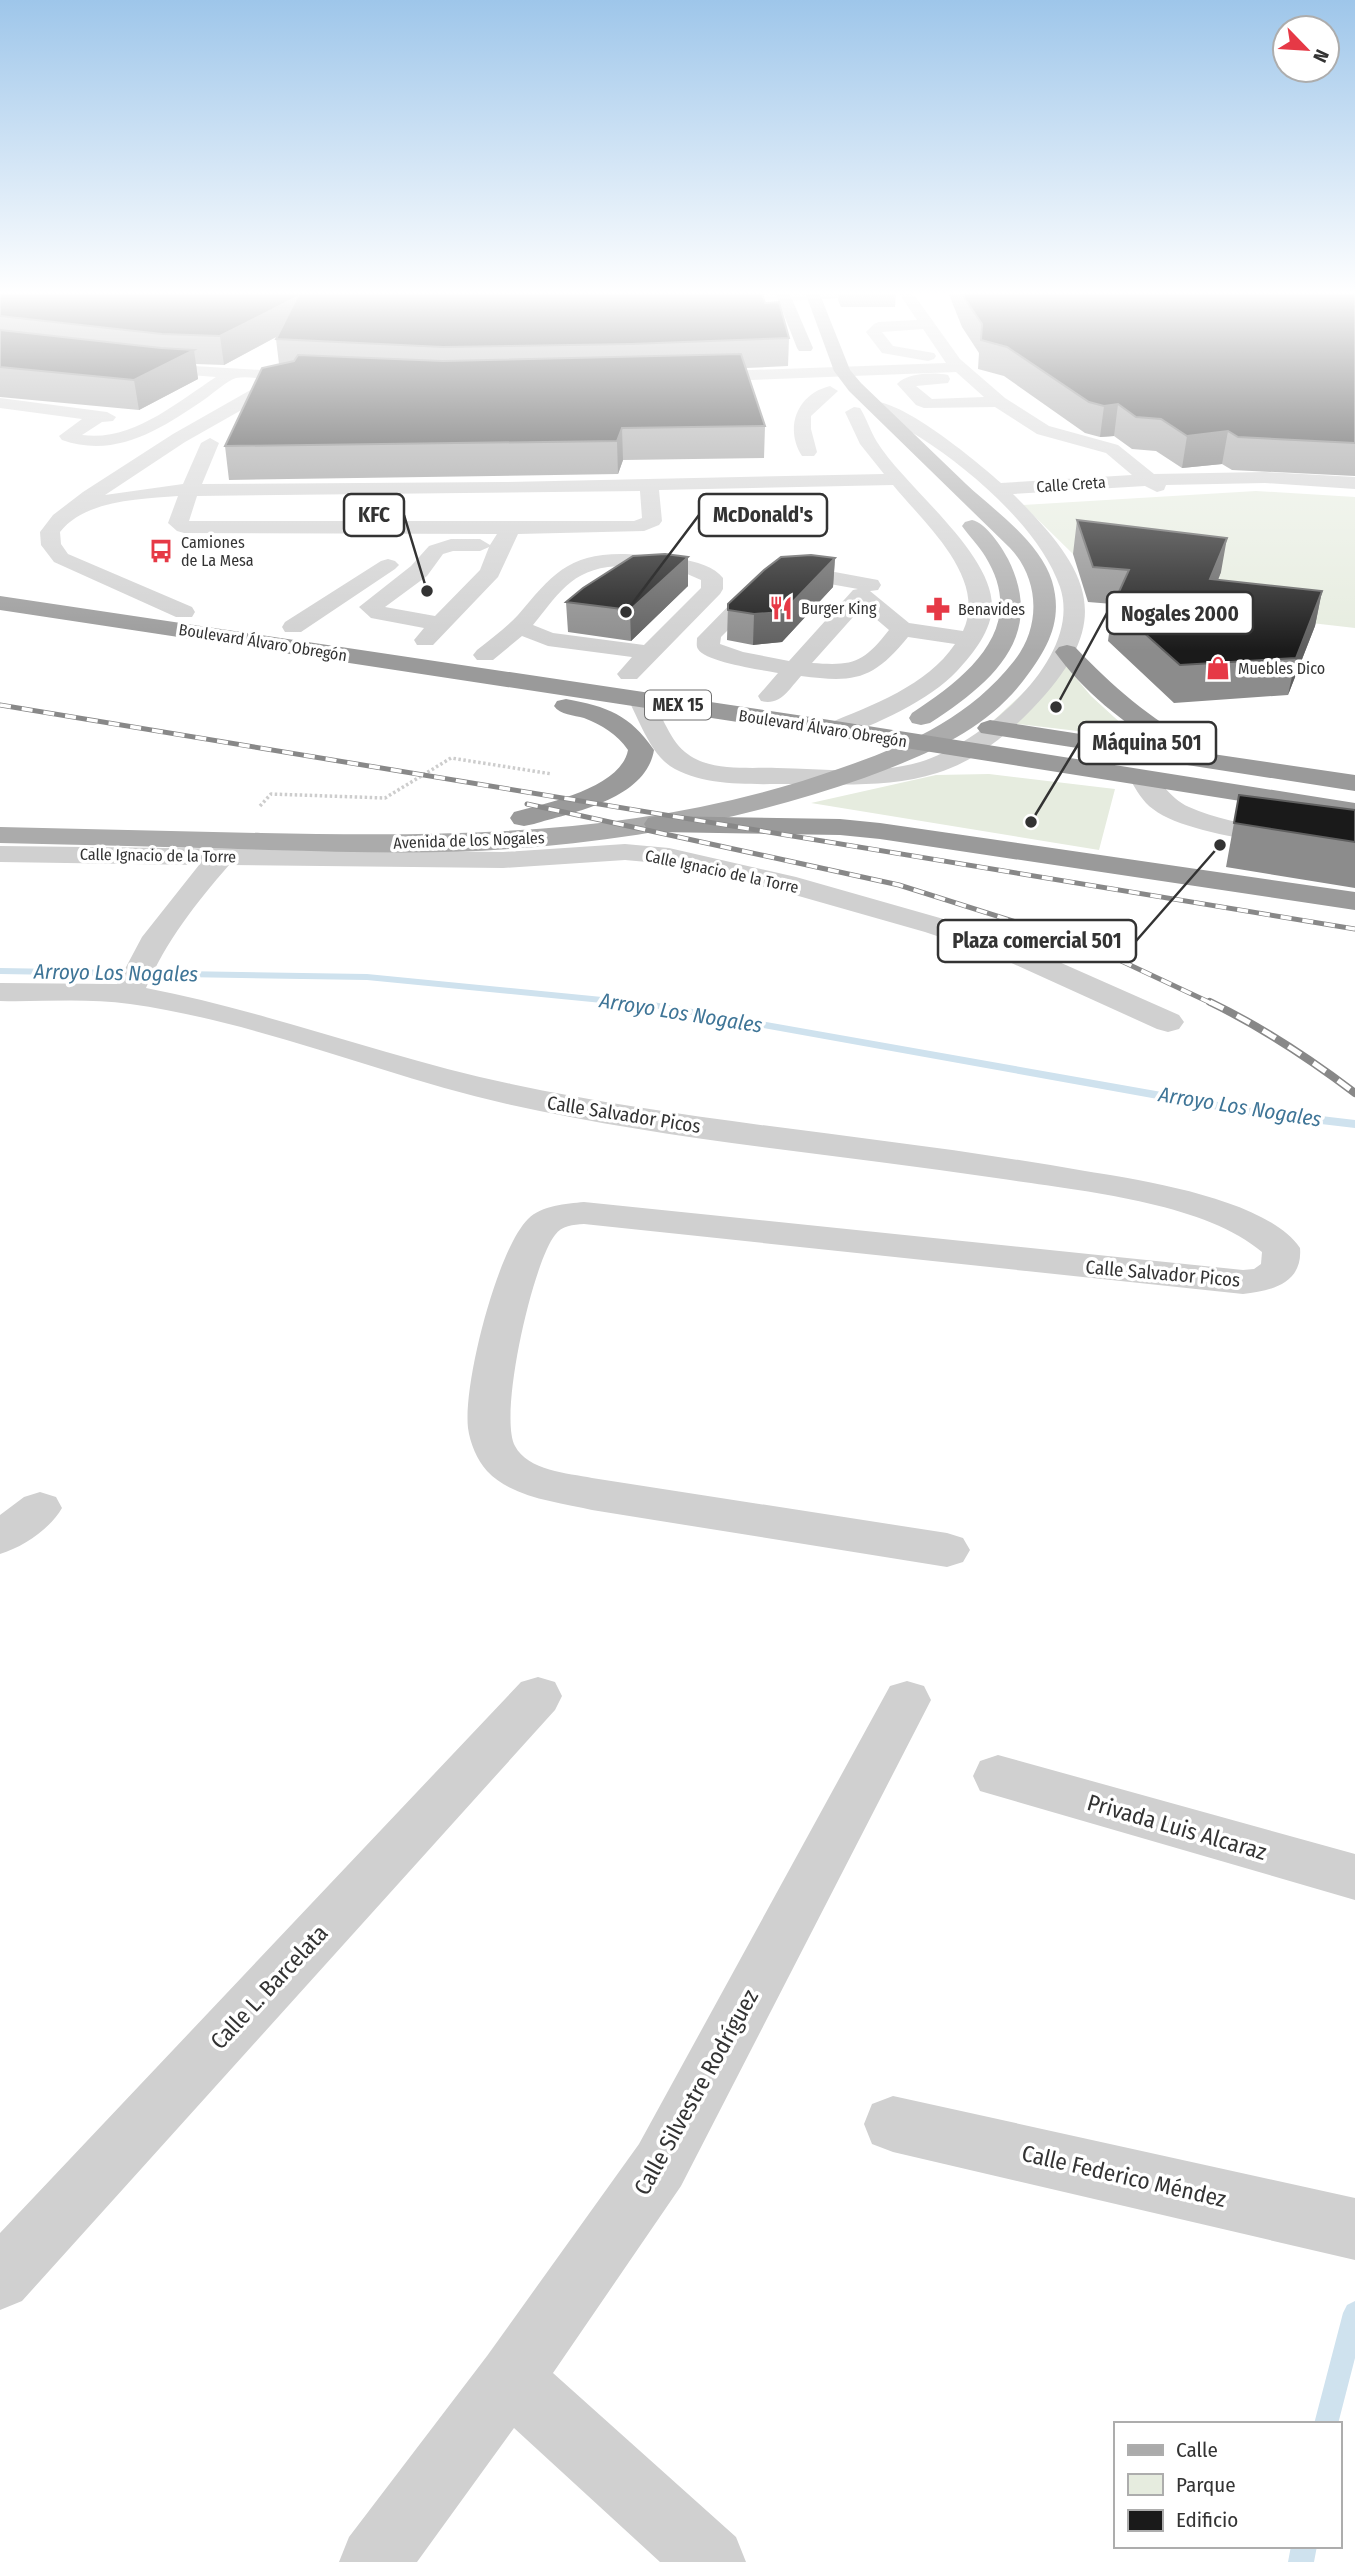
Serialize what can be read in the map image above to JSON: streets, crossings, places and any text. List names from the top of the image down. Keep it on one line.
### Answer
{"streets":{"highway":["Boulevard Álvaro Obregón","MEX 15"],"main road":["Avenida de los Nogales"],"street":["Calle Creta","Calle Ignacio de la Torre","Calle Salvador Picos","Privada Luis Alcaraz","Calle L. Barcelata","Calle Silvestre Rodríguez","Calle Federico Méndez"]},"crossings":[["Boulevard Álvaro Obregón","Avenida de los Nogales"]],"water":["Arroyo Los Nogales"],"places":{"bus stop":["Camiones de La Mesa"],"other":["KFC","McDonald's","Nogales 2000","Máquina 501","Plaza comercial 501"],"restaurant":["Burger King"],"pharmacy":["Benavides"],"shop":["Muebles Dico"]},"legend":["Calle","Parque","Edificio"],"north":"bottom right"}
